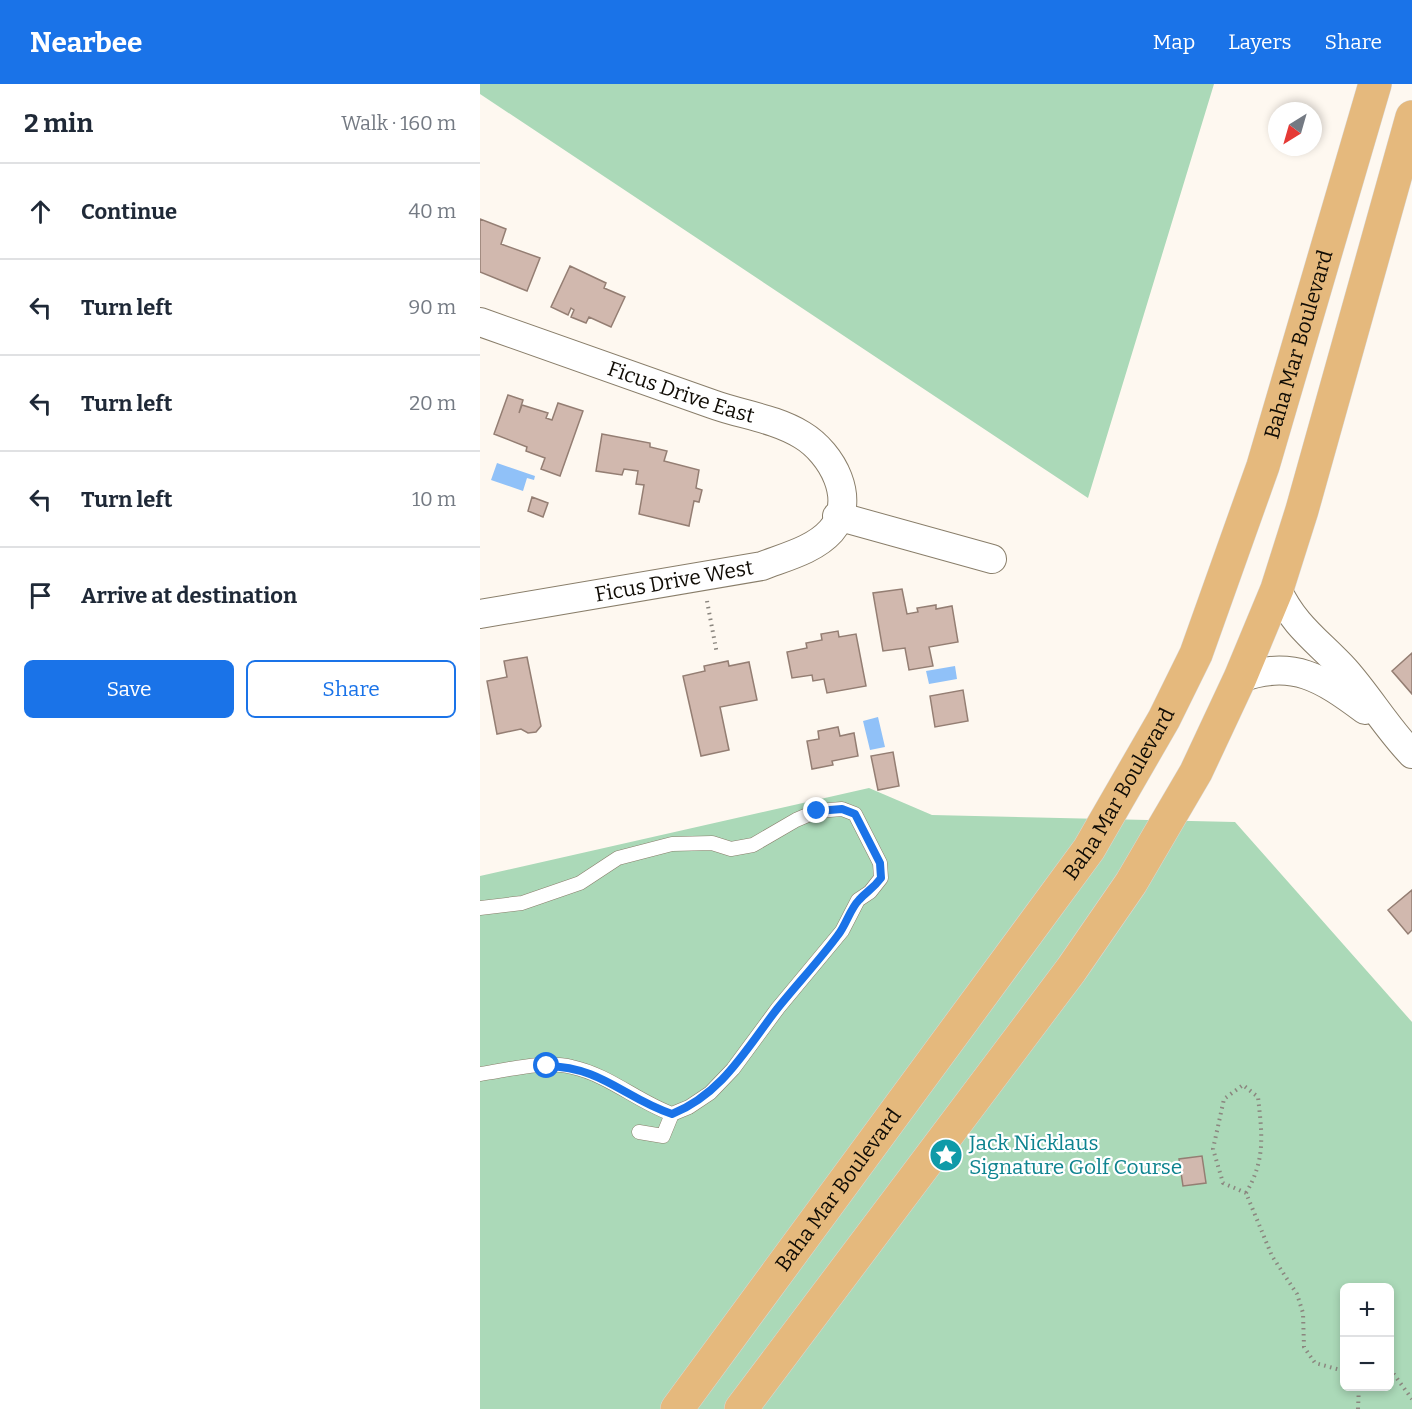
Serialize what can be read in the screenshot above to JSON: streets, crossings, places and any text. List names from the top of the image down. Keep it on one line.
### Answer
{"streets":{"main road":["Baha Mar Boulevard"],"street":["Ficus Drive East","Ficus Drive West"]},"crossings":[["Ficus Drive East","Ficus Drive West"]],"places":{"place":["Jack Nicklaus Signature Golf Course"]},"north":"bottom left","page":{"header":"Nearbee","nav":["Map","Layers","Share"],"heading":["2 min","Walk · 160 m"],"list":[["Continue","40 m"],["Turn left","90 m"],["Turn left","20 m"],["Turn left","10 m"],"Arrive at destination"],"buttons":["Save","Share"],"map_buttons":["+","−"]}}
